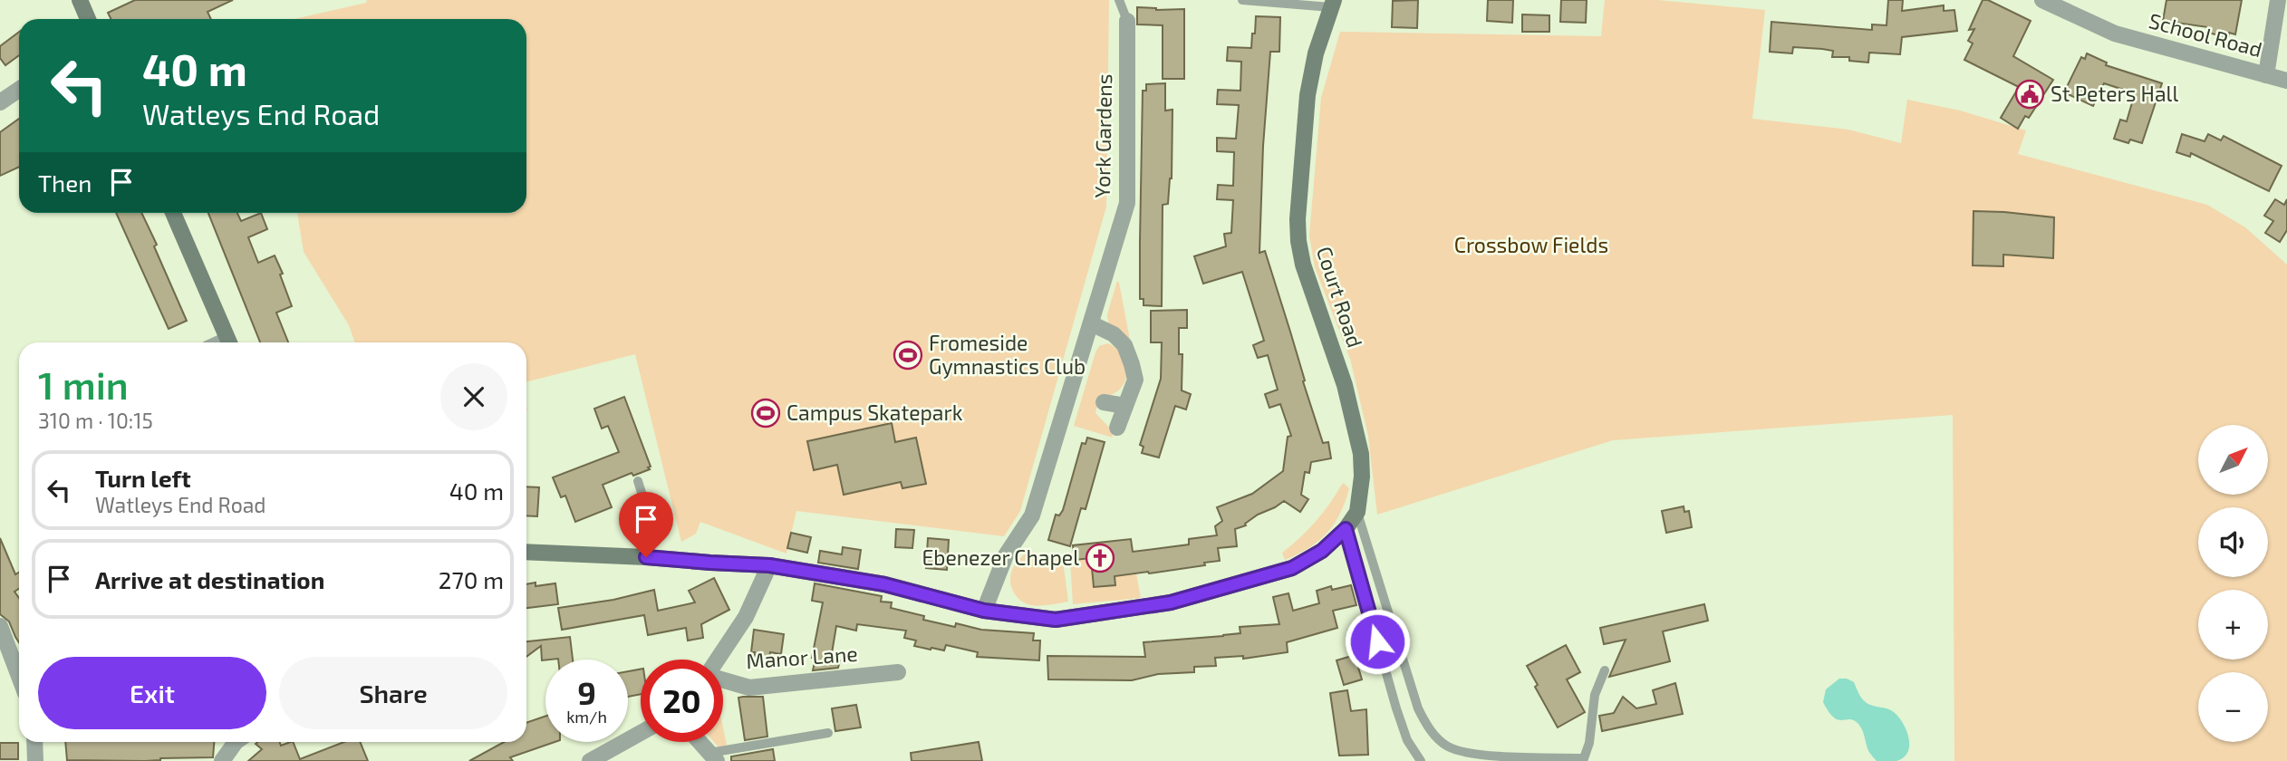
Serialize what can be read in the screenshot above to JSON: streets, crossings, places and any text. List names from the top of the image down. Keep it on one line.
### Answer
{"streets":{"street":["School Road","York Gardens","Court Road","Manor Lane"]},"crossings":[["York Gardens","Court Road"]],"parks":["Crossbow Fields"],"places":{"public building":["St Peters Hall"],"sports":["Fromeside Gymnastics Club","Campus Skatepark"],"church":["Ebenezer Chapel"]},"north":"top right","page":{"turn":["40 m","Watleys End Road"],"then":"Then","heading":["1 min","310 m · 10:15"],"map_buttons":["+","−"],"list":[{"name":"Turn left","note":"Watleys End Road","value":"40 m"},{"name":"Arrive at destination","value":"270 m"}],"buttons":["Exit","Share"],"speed":"9 km/h","limit":"20"}}
